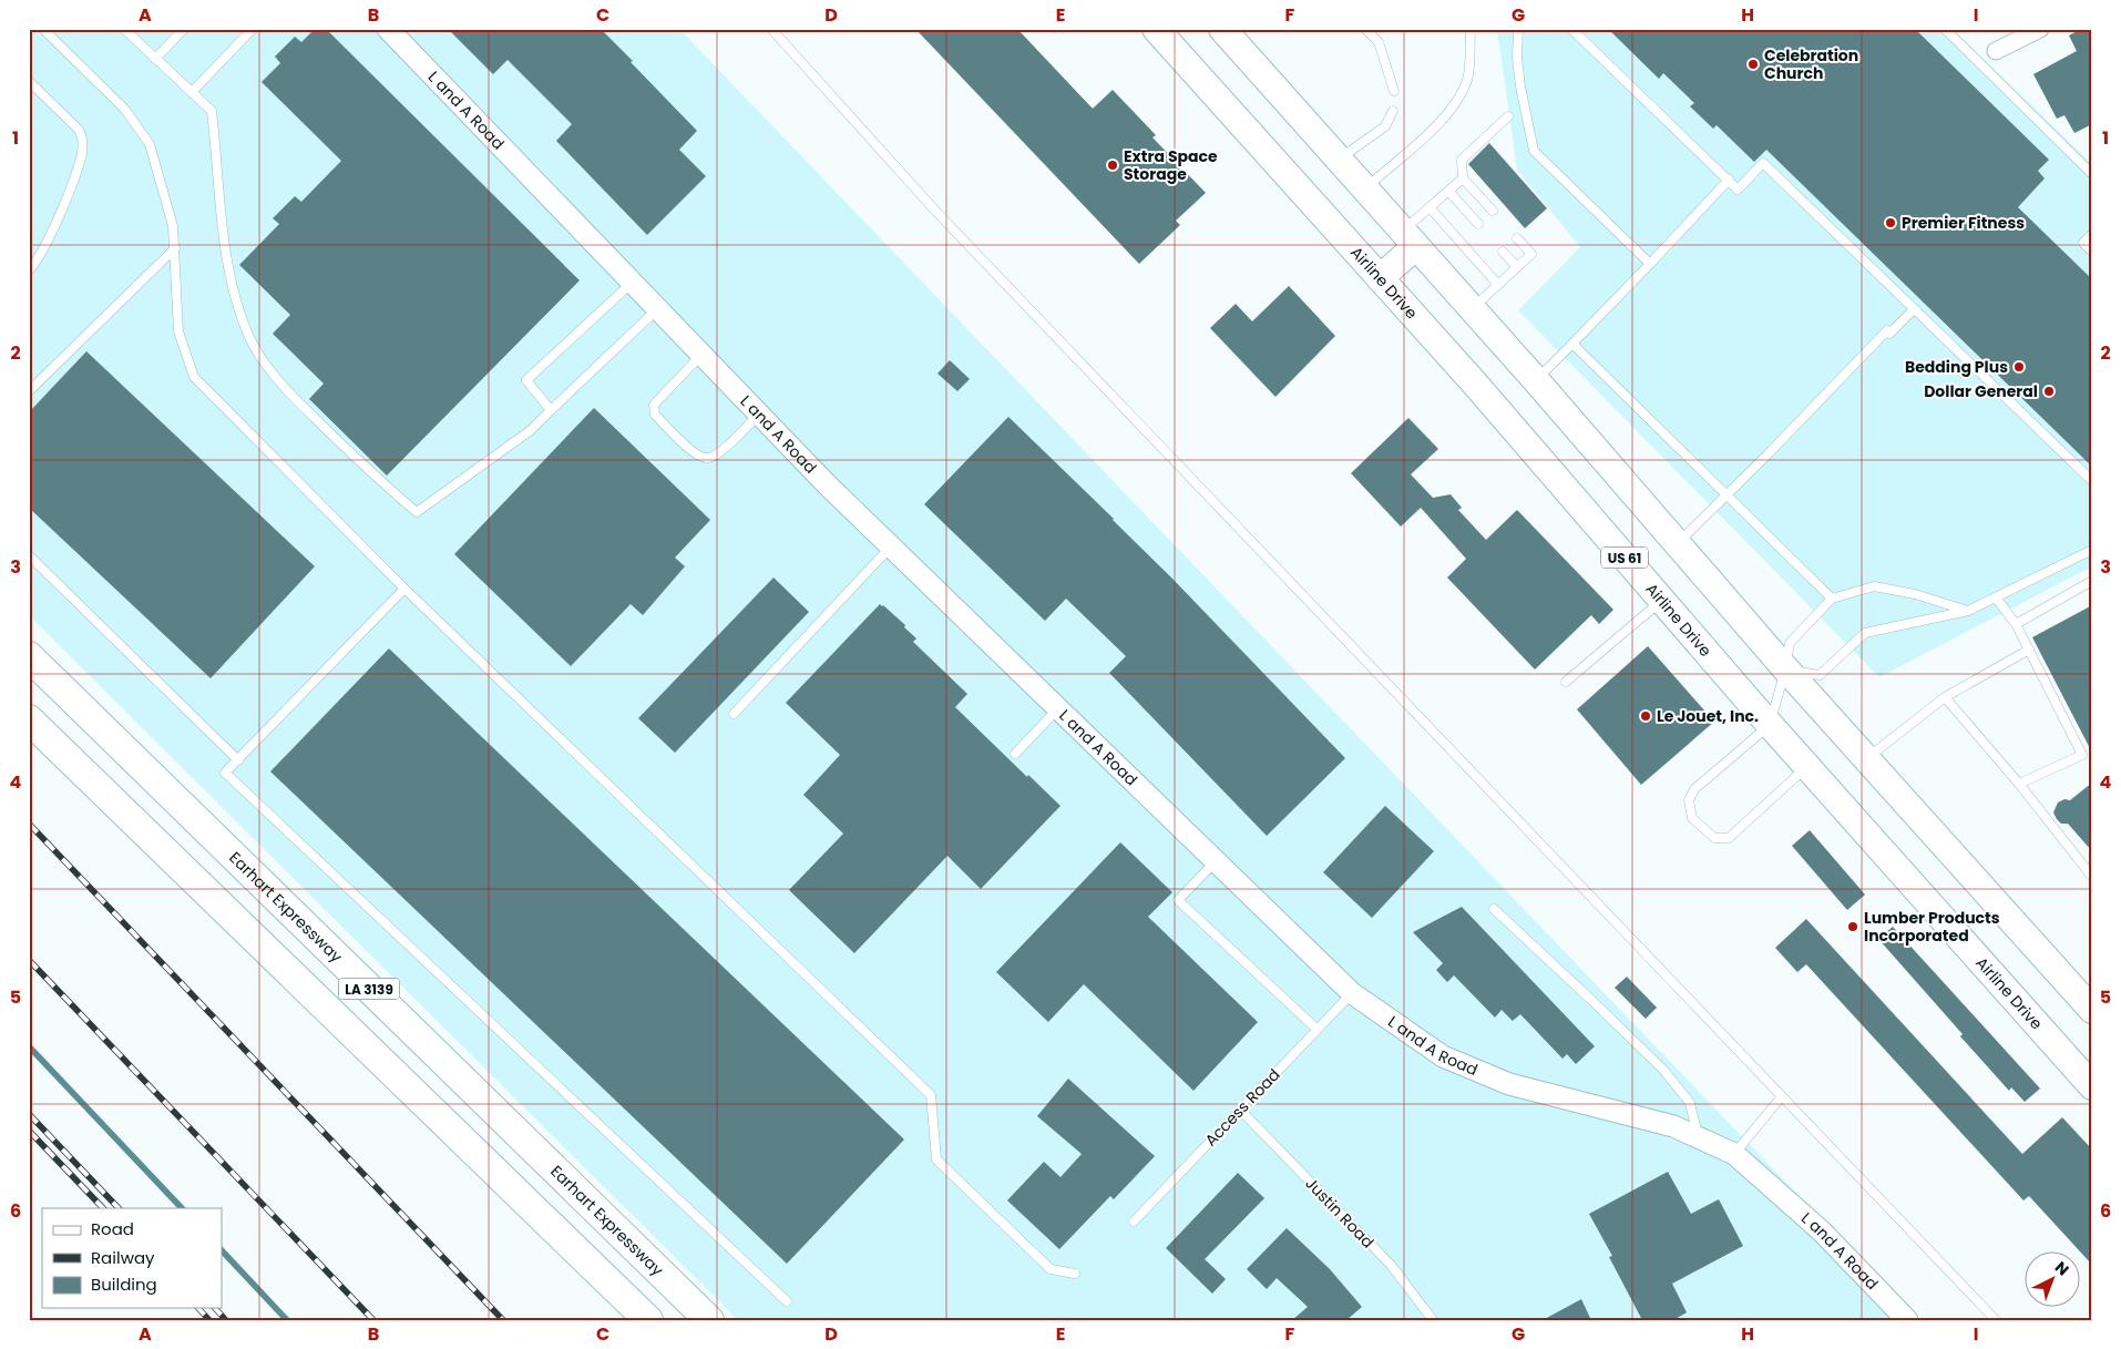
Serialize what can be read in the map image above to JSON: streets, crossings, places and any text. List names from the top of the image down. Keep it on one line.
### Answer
{"streets":{"highway":["Airline Drive","US 61","Earhart Expressway","LA 3139"],"street":["L and A Road"],"lane":["Access Road","Justin Road"]},"crossings":[["L and A Road","Access Road"],["Access Road","Justin Road"]],"places":["Celebration Church","Extra Space Storage","Premier Fitness","Bedding Plus","Dollar General","Le Jouet, Inc.","Lumber Products Incorporated"],"legend":["Road","Railway","Building"],"north":"top right","grid":{"columns":["A","B","C","D","E","F","G","H","I"],"rows":["1","2","3","4","5","6"]}}
